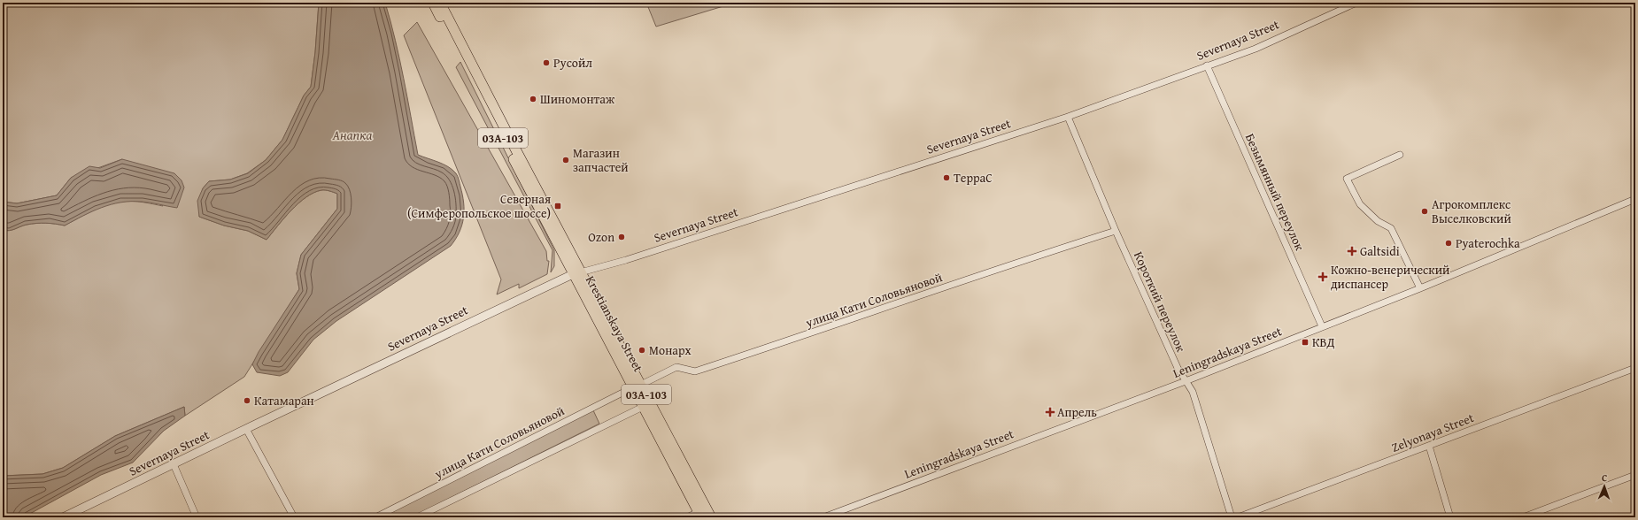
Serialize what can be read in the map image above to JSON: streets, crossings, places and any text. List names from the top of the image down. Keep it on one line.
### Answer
{"streets":{"main road":["03А-103","Krestianskaya Street"],"street":["Severnaya Street","Безымянный переулок","улица Кати Соловьяновой","Короткий переулок","Leningradskaya Street","Zelyonaya Street"]},"crossings":[["Severnaya Street","03А-103"],["Severnaya Street","Безымянный переулок"],["Severnaya Street","Короткий переулок"],["Severnaya Street","Krestianskaya Street"],["03А-103","Krestianskaya Street"],["Безымянный переулок","Leningradskaya Street"],["улица Кати Соловьяновой","Короткий переулок"],["улица Кати Соловьяновой","Krestianskaya Street"],["Короткий переулок","Leningradskaya Street"]],"water":["Анапка"],"places":{"other":["Русойл","Шиномонтаж","Магазин запчастей","ТерраС","Агрокомплекс Выселковский","Ozon","Pyaterochka","Монарх","Катамаран"],"transit":["Северная (Симферопольское шоссе)","КВД"],"health":["Galtsidi","Кожно-венерический диспансер","Апрель"]},"north":"top"}
